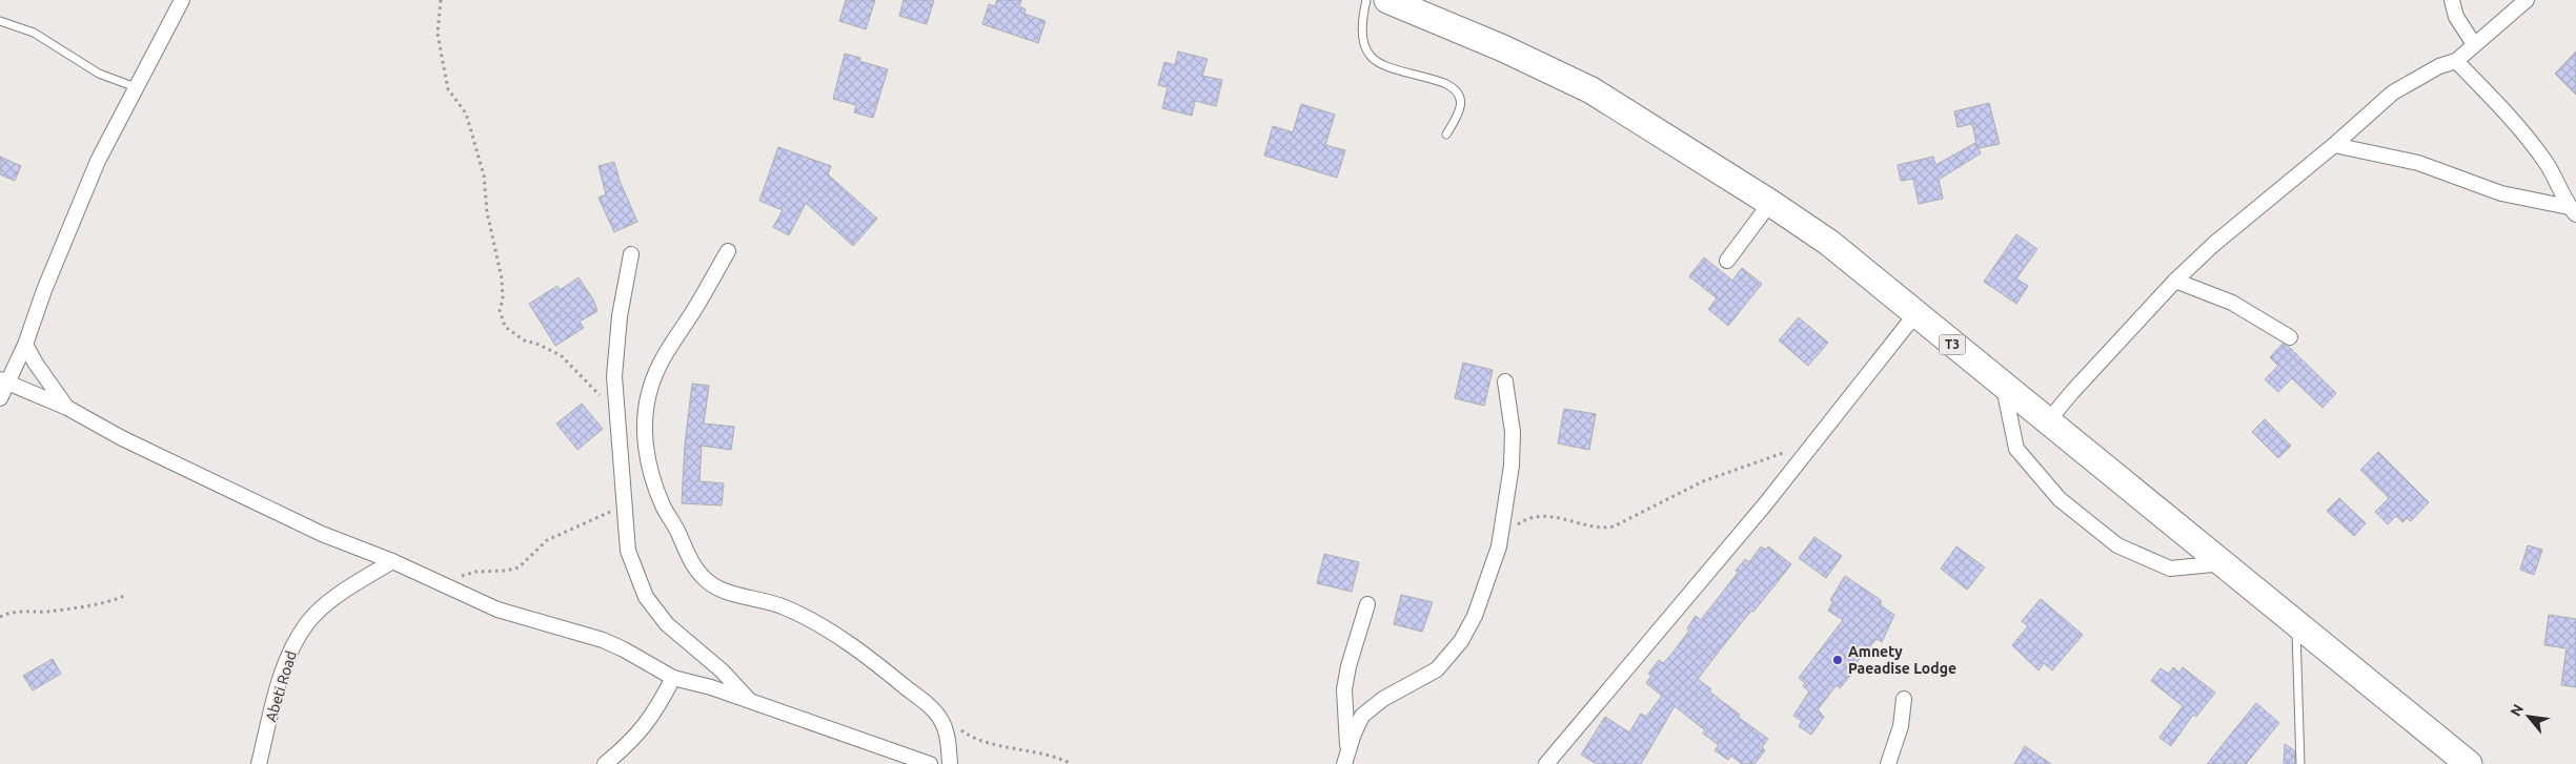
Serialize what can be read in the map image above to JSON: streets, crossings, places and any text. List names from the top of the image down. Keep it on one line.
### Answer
{"streets":{"highway":["T3"],"street":["Abeti Road"]},"places":["Amnety Paeadise Lodge"],"north":"top left"}
